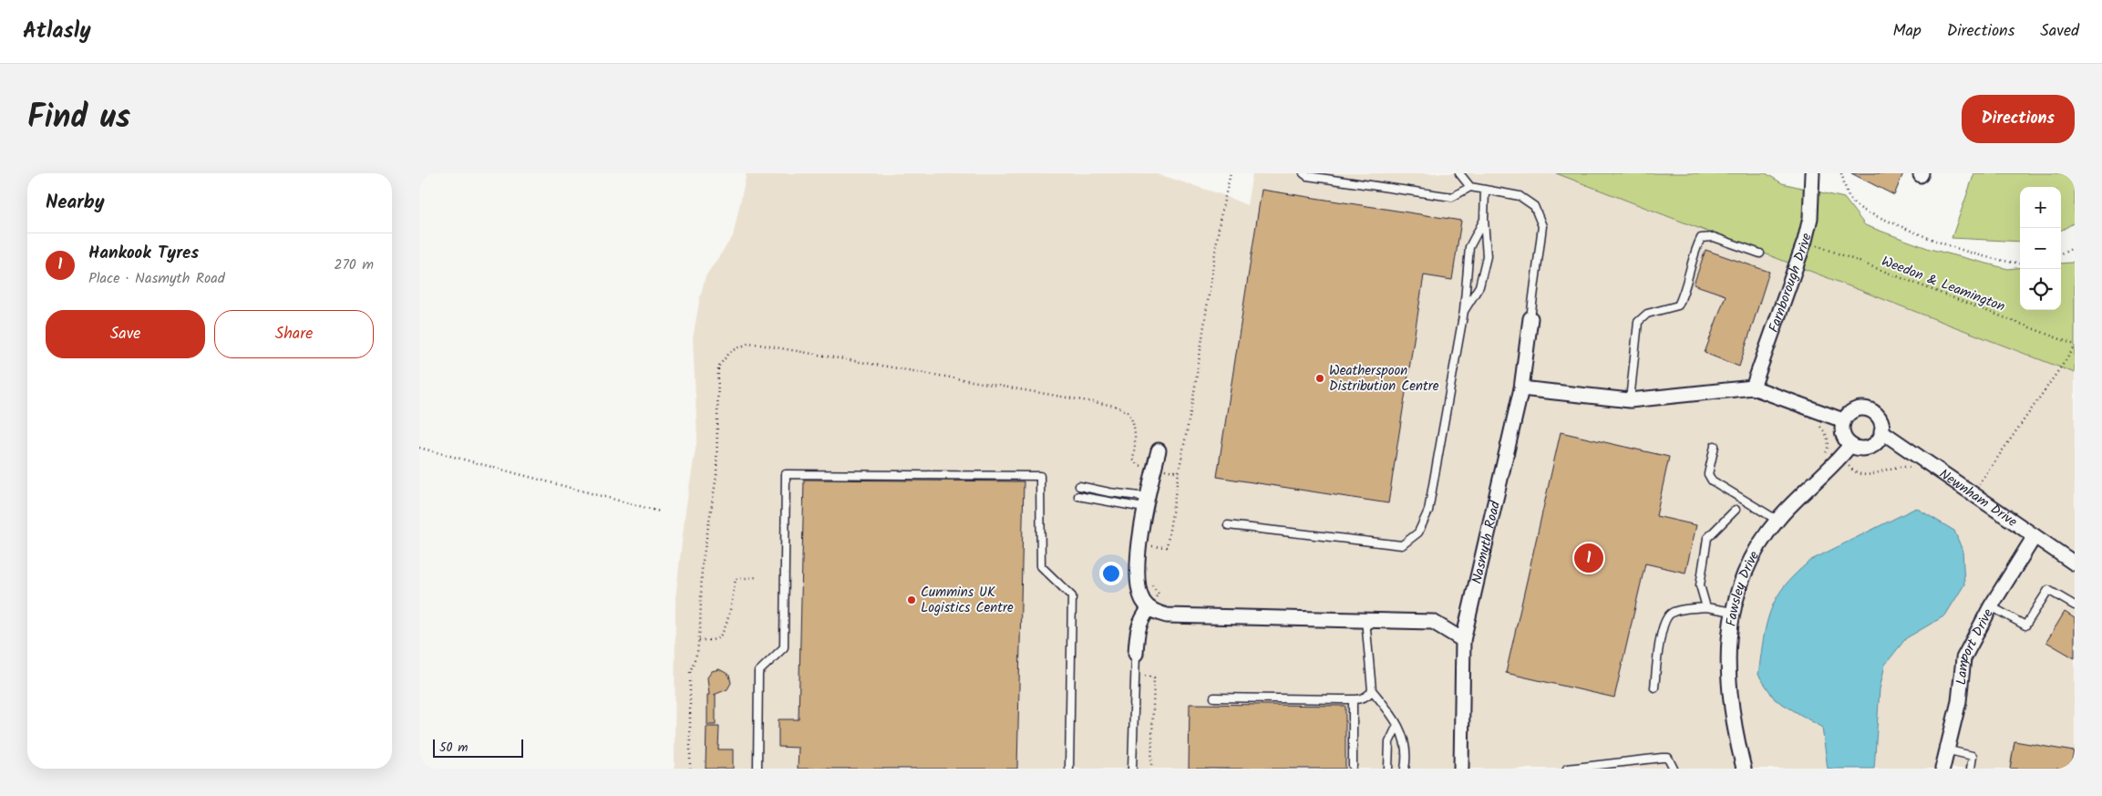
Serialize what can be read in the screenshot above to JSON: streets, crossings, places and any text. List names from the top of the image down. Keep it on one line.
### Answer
{"streets":{"street":["Farnborough Drive","Newnham Drive","Nasmyth Road","Fawsley Drive","Lamport Drive"],"path":["Weedon & Leamington"]},"crossings":[["Farnborough Drive","Weedon & Leamington"],["Newnham Drive","Fawsley Drive"],["Newnham Drive","Lamport Drive"]],"places":["Weatherspoon Distribution Centre","Cummins UK Logistics Centre"],"scale_bar":"50 m","page":{"header":"Atlasly","nav":["Map","Directions","Saved"],"title":"Find us","buttons":["Directions",["Save","Share"]],"heading":"Nearby","map_buttons":["+","−"],"list":[{"mark":"1","name":"Hankook Tyres","note":"Place · Nasmyth Road","value":"270 m"}],"pins":"1","scale":"50 m"}}
